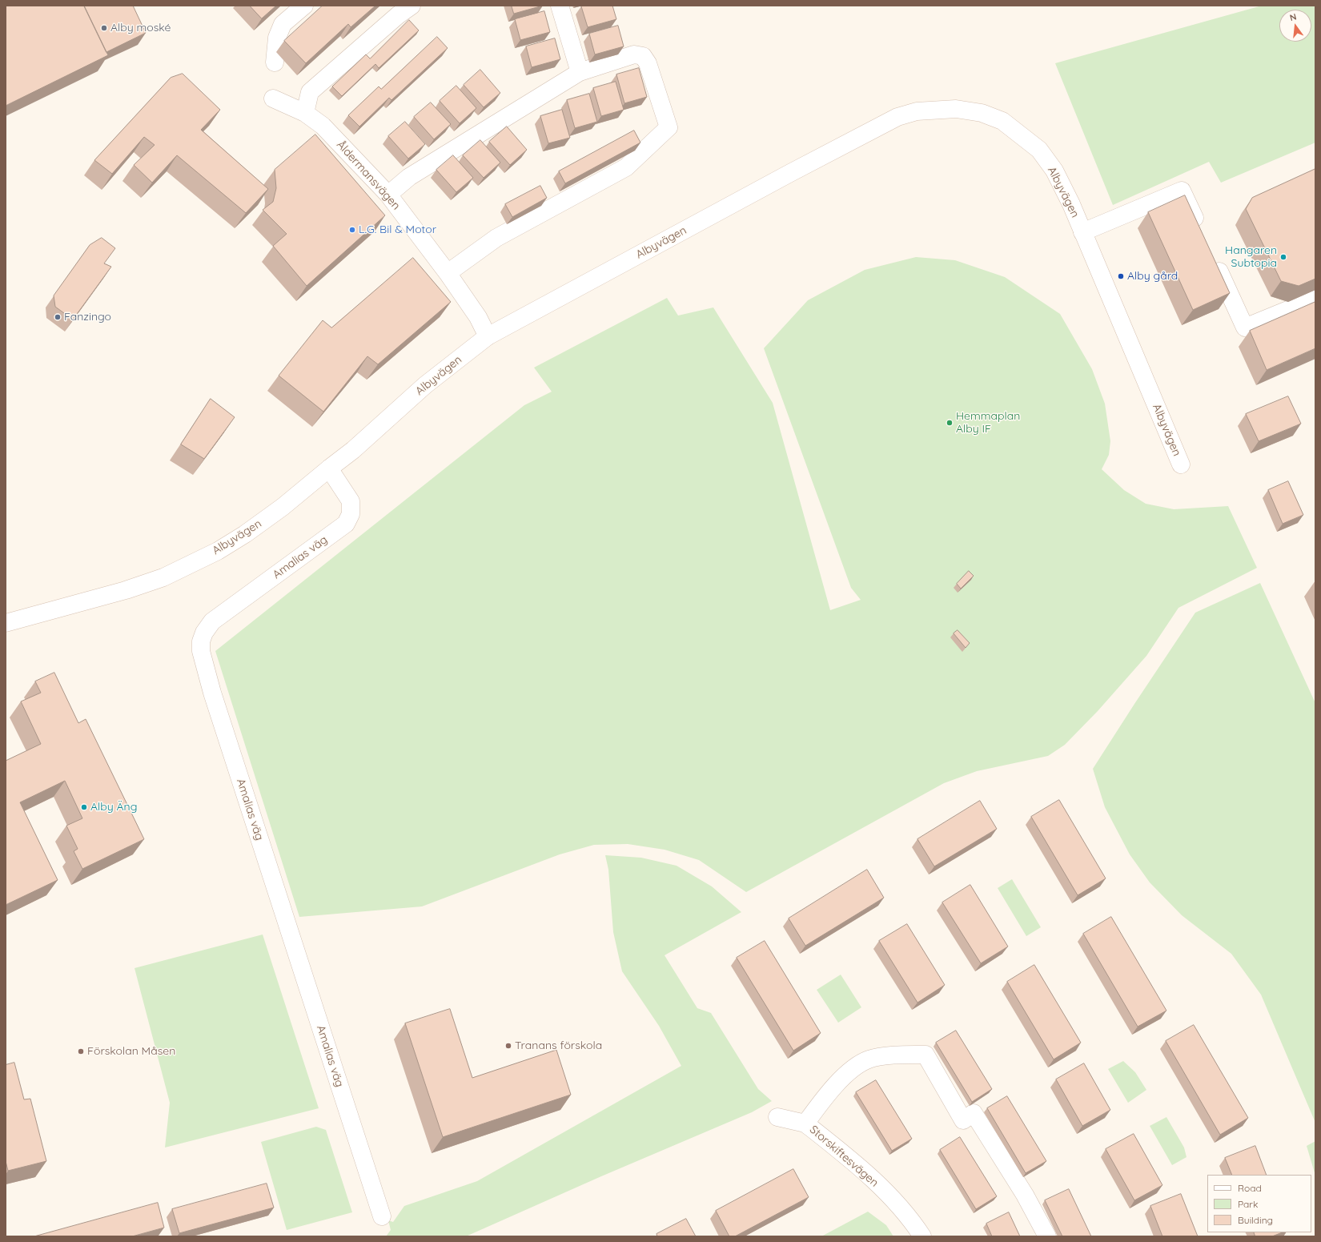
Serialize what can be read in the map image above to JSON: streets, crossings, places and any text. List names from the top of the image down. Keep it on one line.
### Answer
{"streets":{"street":["Åldermansvägen","Albyvägen","Amalias väg","Storskiftesvägen"]},"crossings":[["Åldermansvägen","Albyvägen"],["Albyvägen","Amalias väg"]],"places":["Alby moské","L.G. Bil & Motor","Hangaren Subtopia","Alby gård","Fanzingo","Hemmaplan Alby IF","Alby Äng","Tranans förskola","Förskolan Måsen"],"legend":["Road","Park","Building"],"north":"top"}
